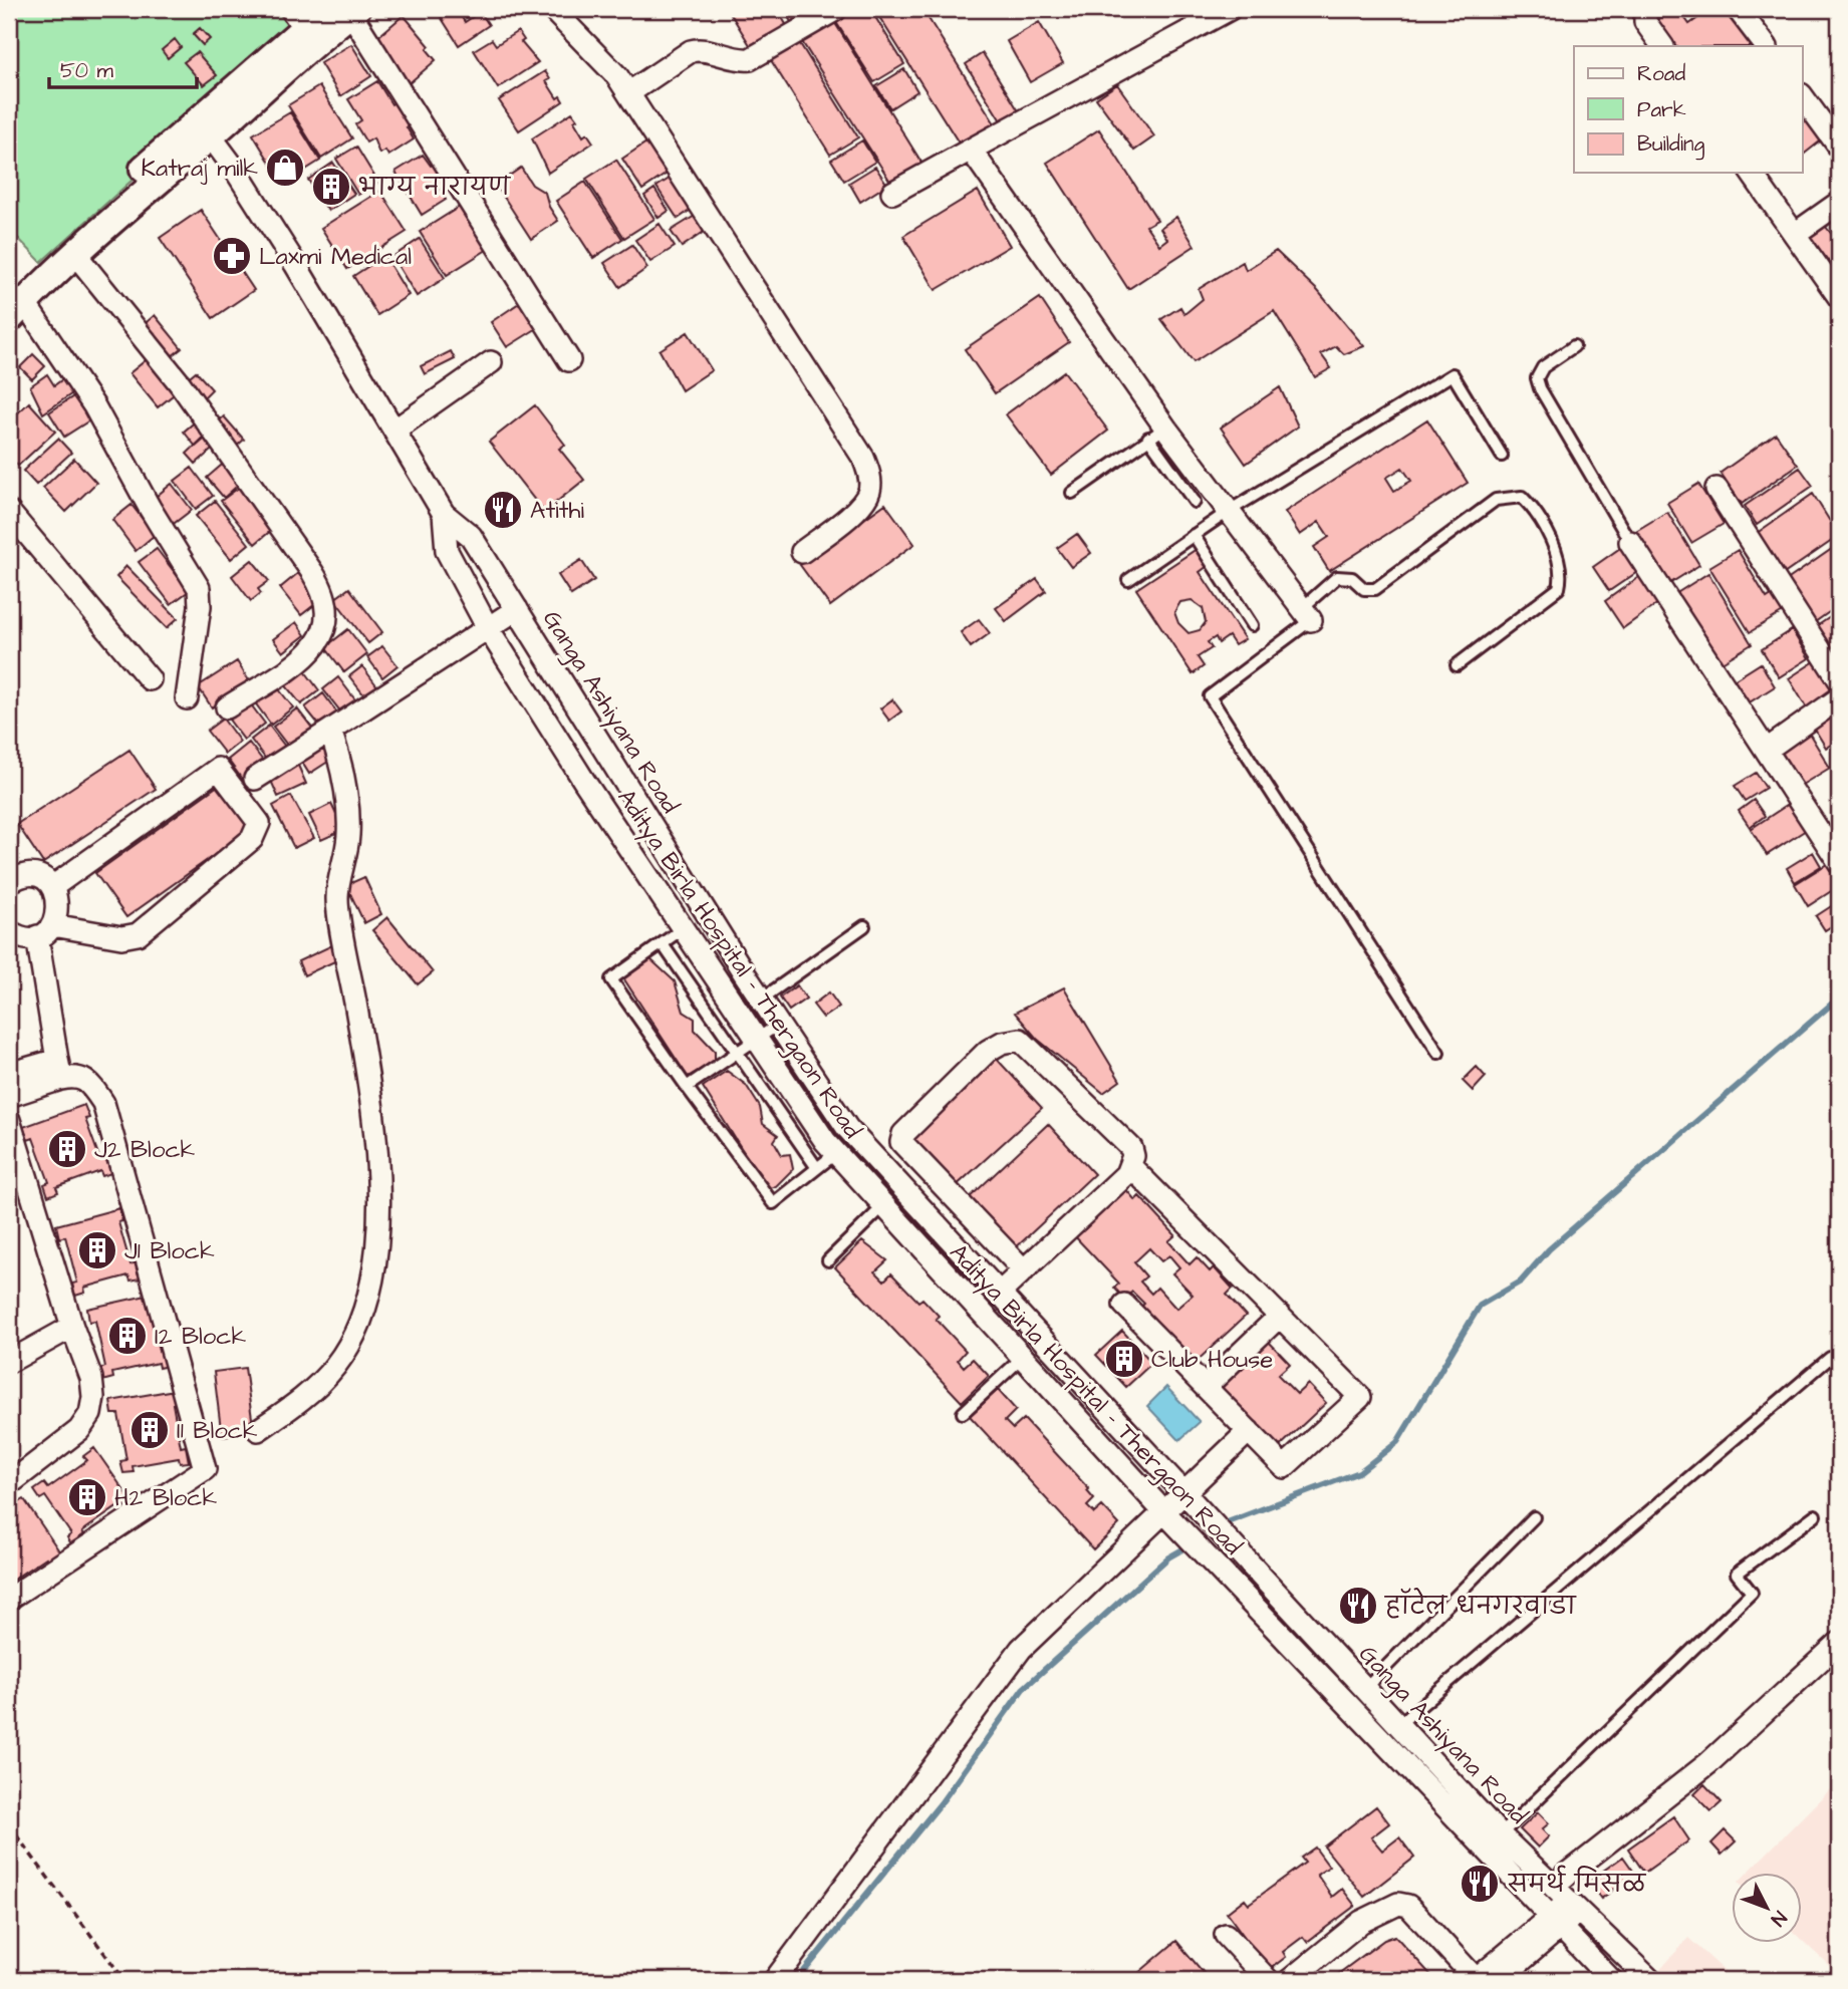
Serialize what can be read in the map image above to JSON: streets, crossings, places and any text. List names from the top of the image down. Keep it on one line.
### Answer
{"streets":{"street":["Ganga Ashiyana Road","Aditya Birla Hospital - Thergaon Road"]},"crossings":[["Ganga Ashiyana Road","Aditya Birla Hospital - Thergaon Road"]],"places":{"shop":["Katraj milk"],"building":["भाग्य नारायण","J2 Block","J1 Block","I2 Block","Club House","I1 Block","H2 Block"],"pharmacy":["Laxmi Medical"],"restaurant":["Atithi","हॉटेल धनगरवाडा","समर्थ मिसळ"]},"legend":["Road","Park","Building"],"scale_bar":"50 m","north":"bottom right"}
